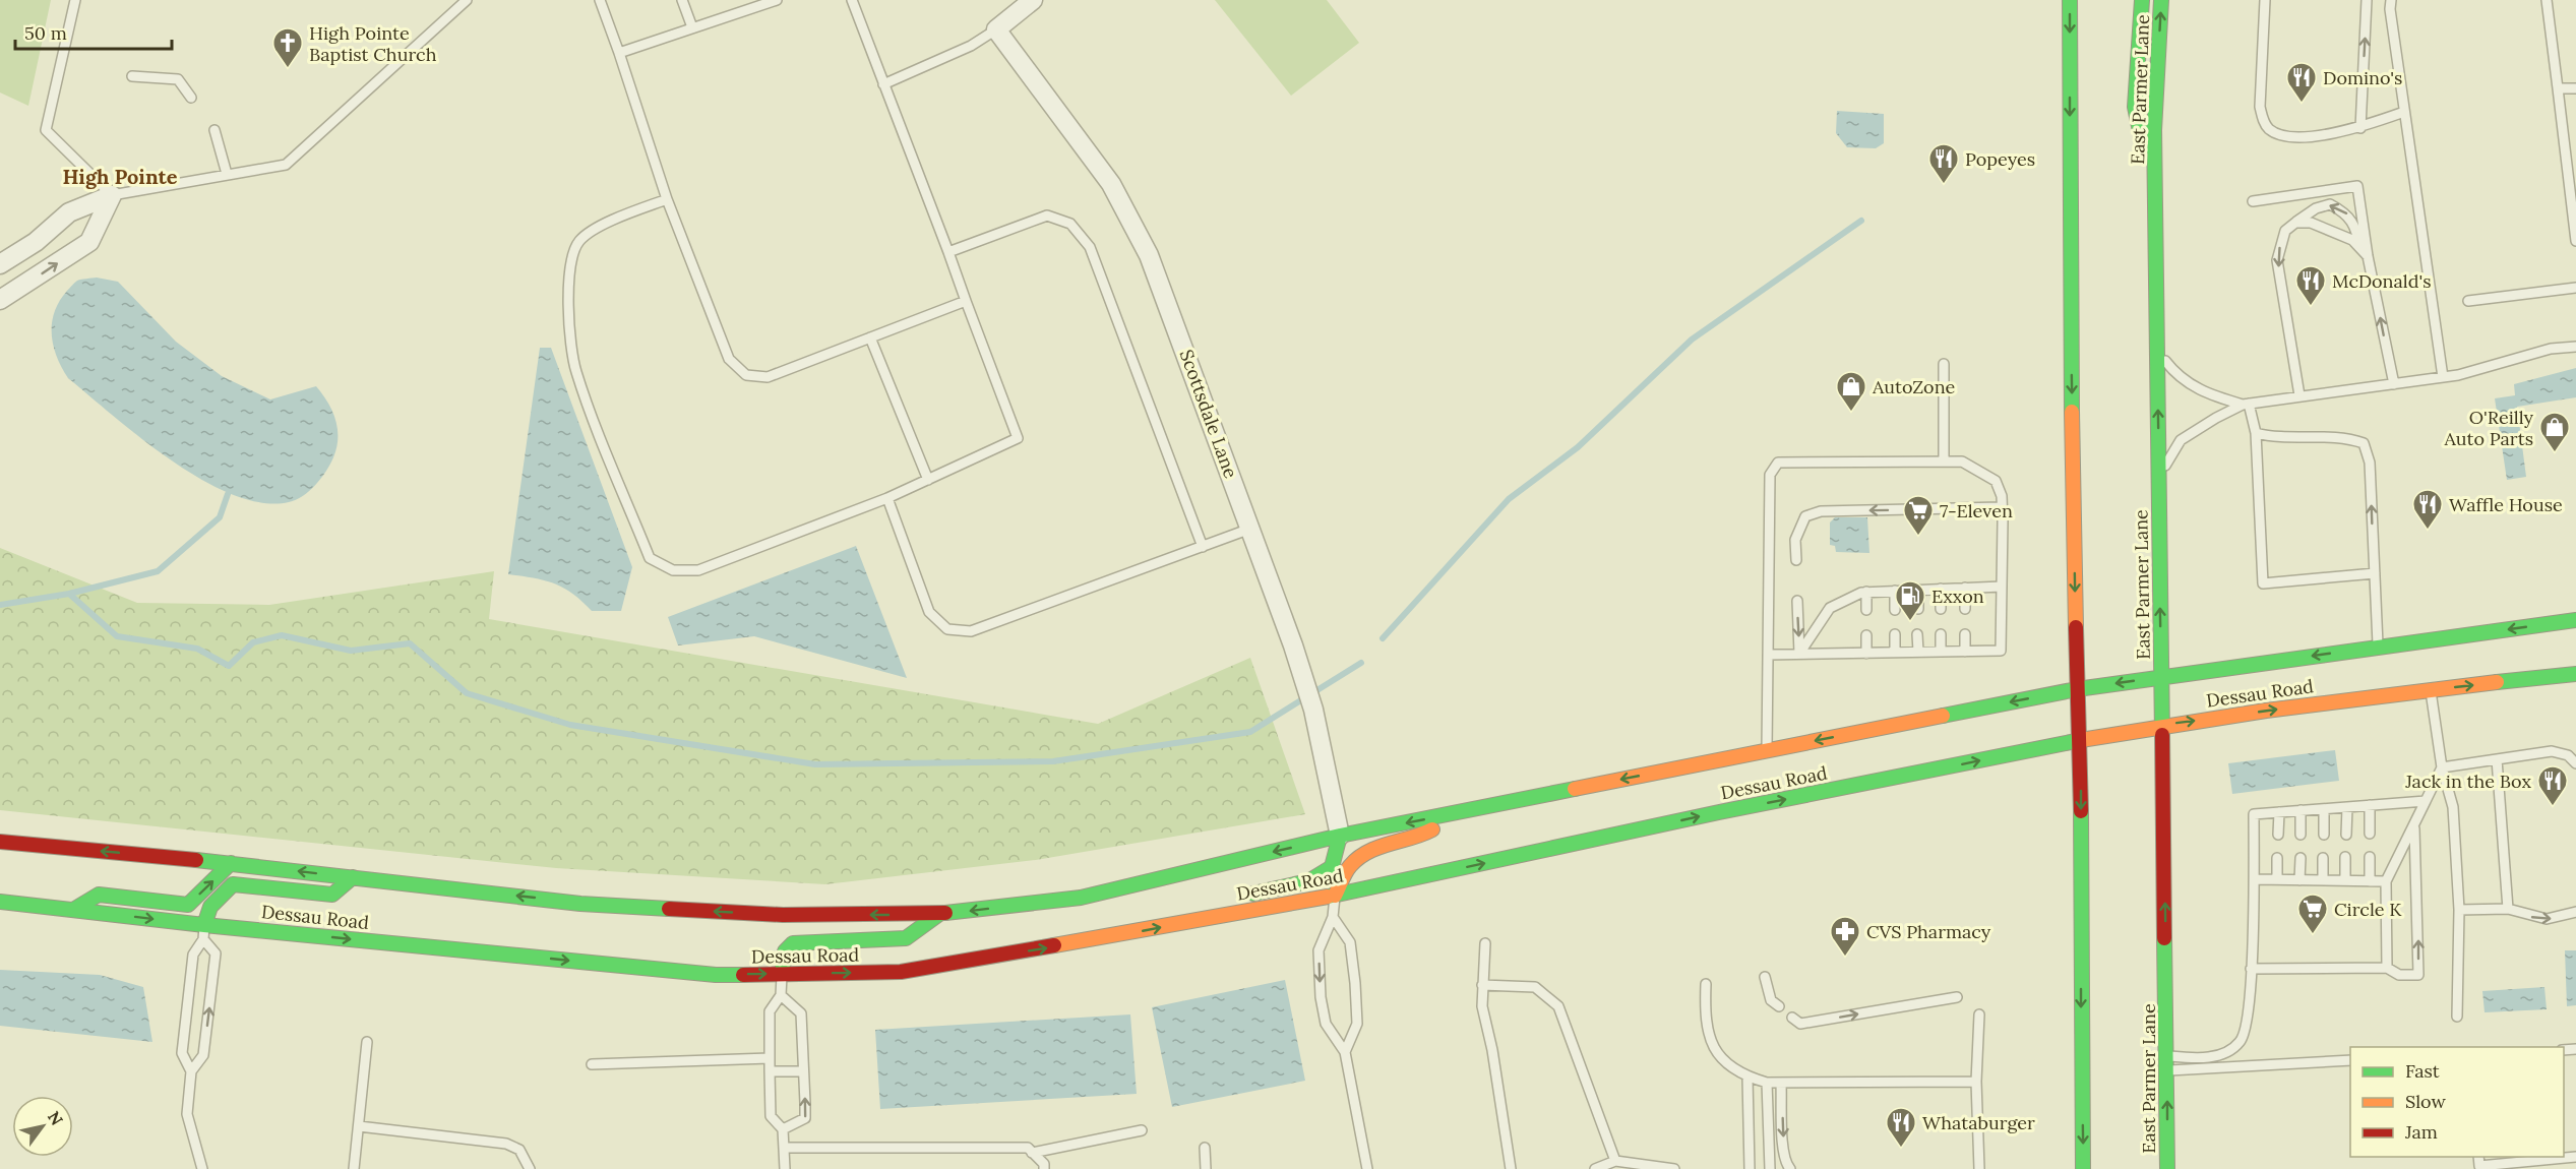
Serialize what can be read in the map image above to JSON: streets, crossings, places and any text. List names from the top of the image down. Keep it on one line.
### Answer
{"streets":{"main road":["East Parmer Lane","Dessau Road"],"street":["Scottsdale Lane"]},"crossings":[["East Parmer Lane","Dessau Road"],["Scottsdale Lane","Dessau Road"]],"districts":["High Pointe"],"places":{"church":["High Pointe Baptist Church"],"restaurant":["Domino's","Popeyes","McDonald's","Waffle House","Jack in the Box","Whataburger"],"shop":["AutoZone","O'Reilly Auto Parts"],"supermarket":["7-Eleven","Circle K"],"fuel station":["Exxon"],"pharmacy":["CVS Pharmacy"]},"legend":["Fast","Slow","Jam"],"scale_bar":"50 m","north":"top right"}
